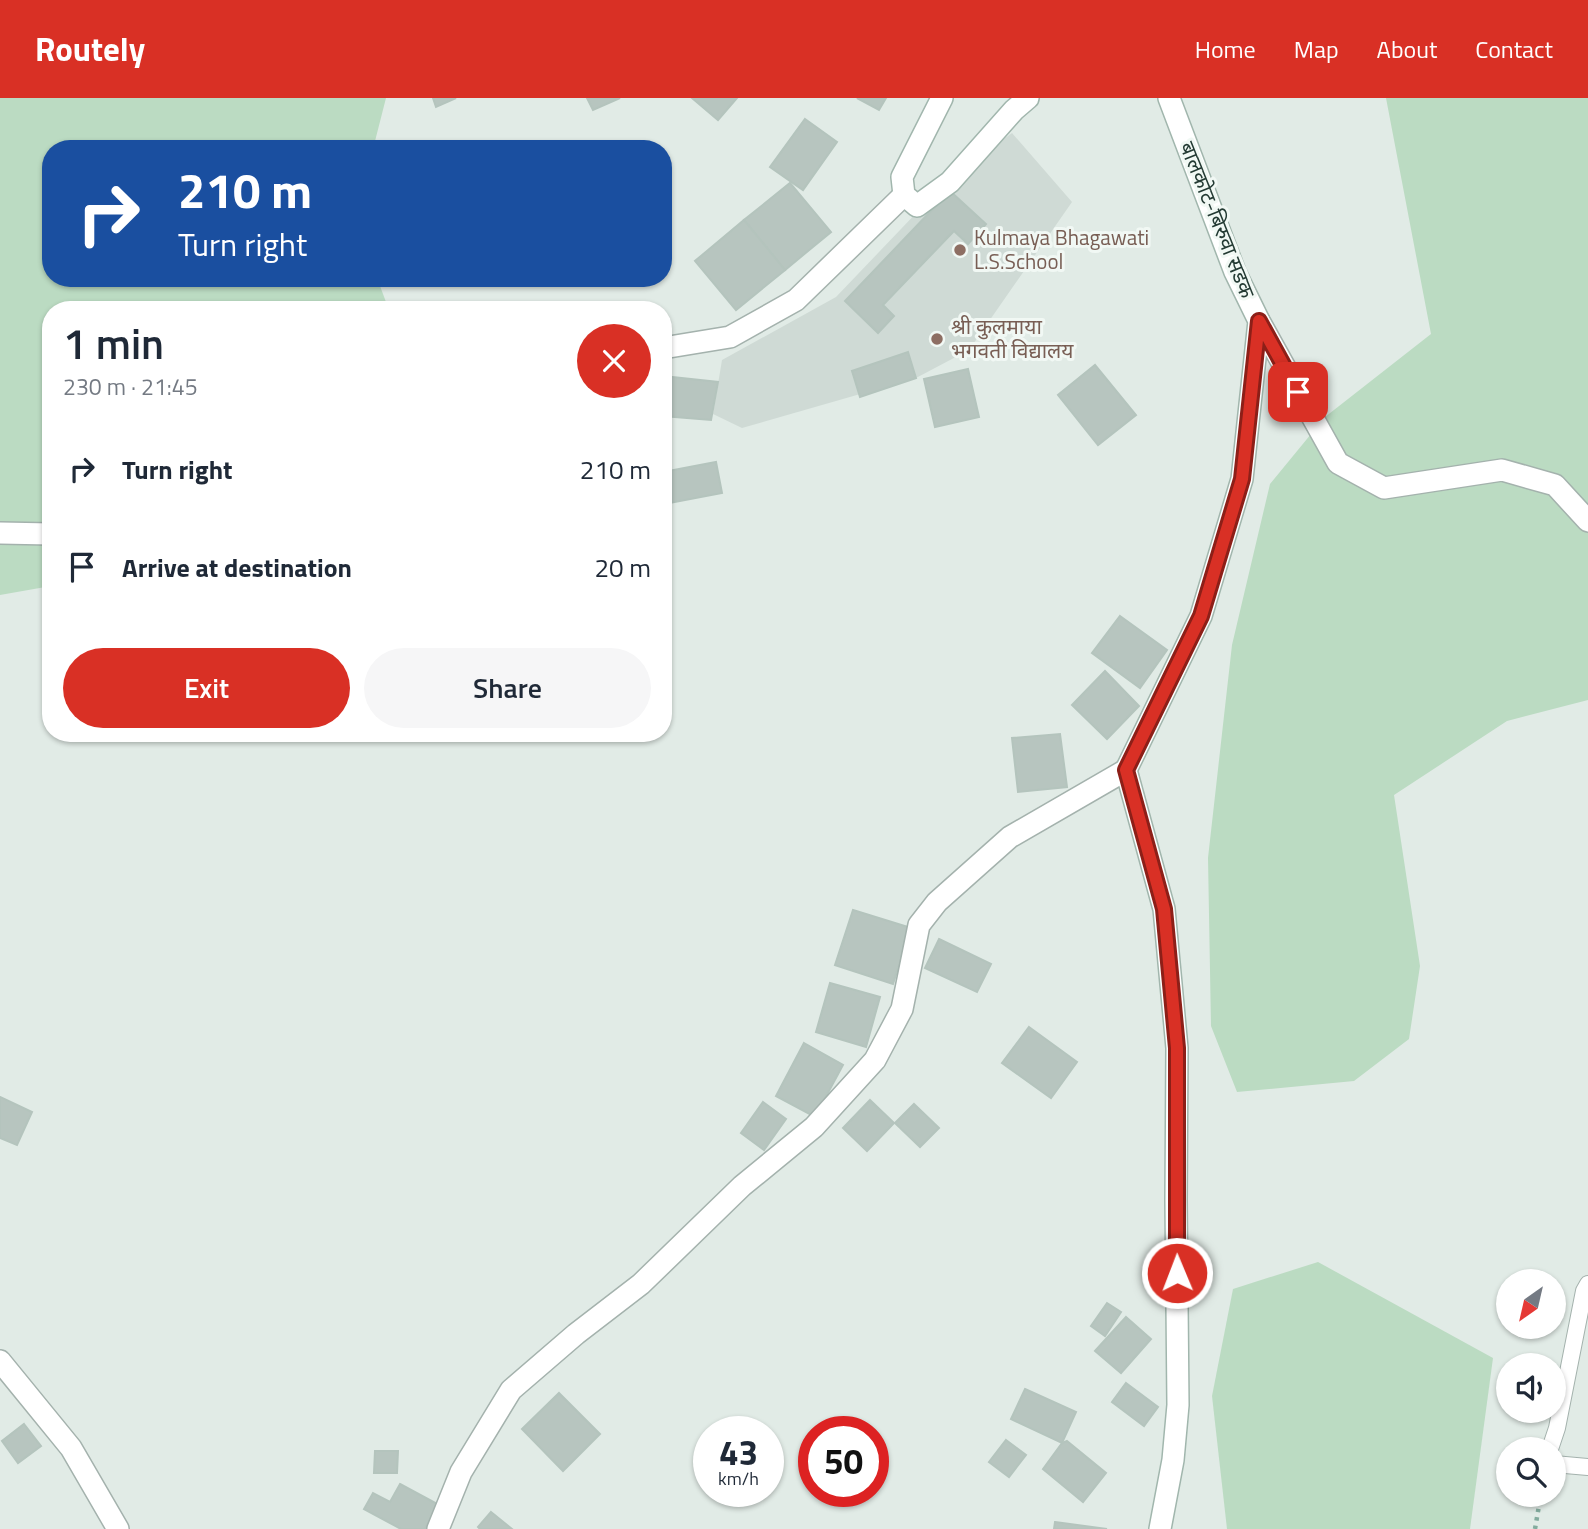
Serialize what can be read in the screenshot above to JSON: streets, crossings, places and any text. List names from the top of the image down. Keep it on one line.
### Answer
{"streets":{"street":["बालकोट-बिरुवा सडक"]},"places":["Kulmaya Bhagawati L.S.School","श्री कुलमाया भगवती विद्यालय"],"north":"bottom left","page":{"header":"Routely","nav":["Home","Map","About","Contact"],"turn":["210 m","Turn right"],"heading":["1 min","230 m · 21:45"],"list":[{"name":"Turn right","value":"210 m"},{"name":"Arrive at destination","value":"20 m"}],"buttons":["Exit","Share"],"speed":"43 km/h","limit":"50"}}
